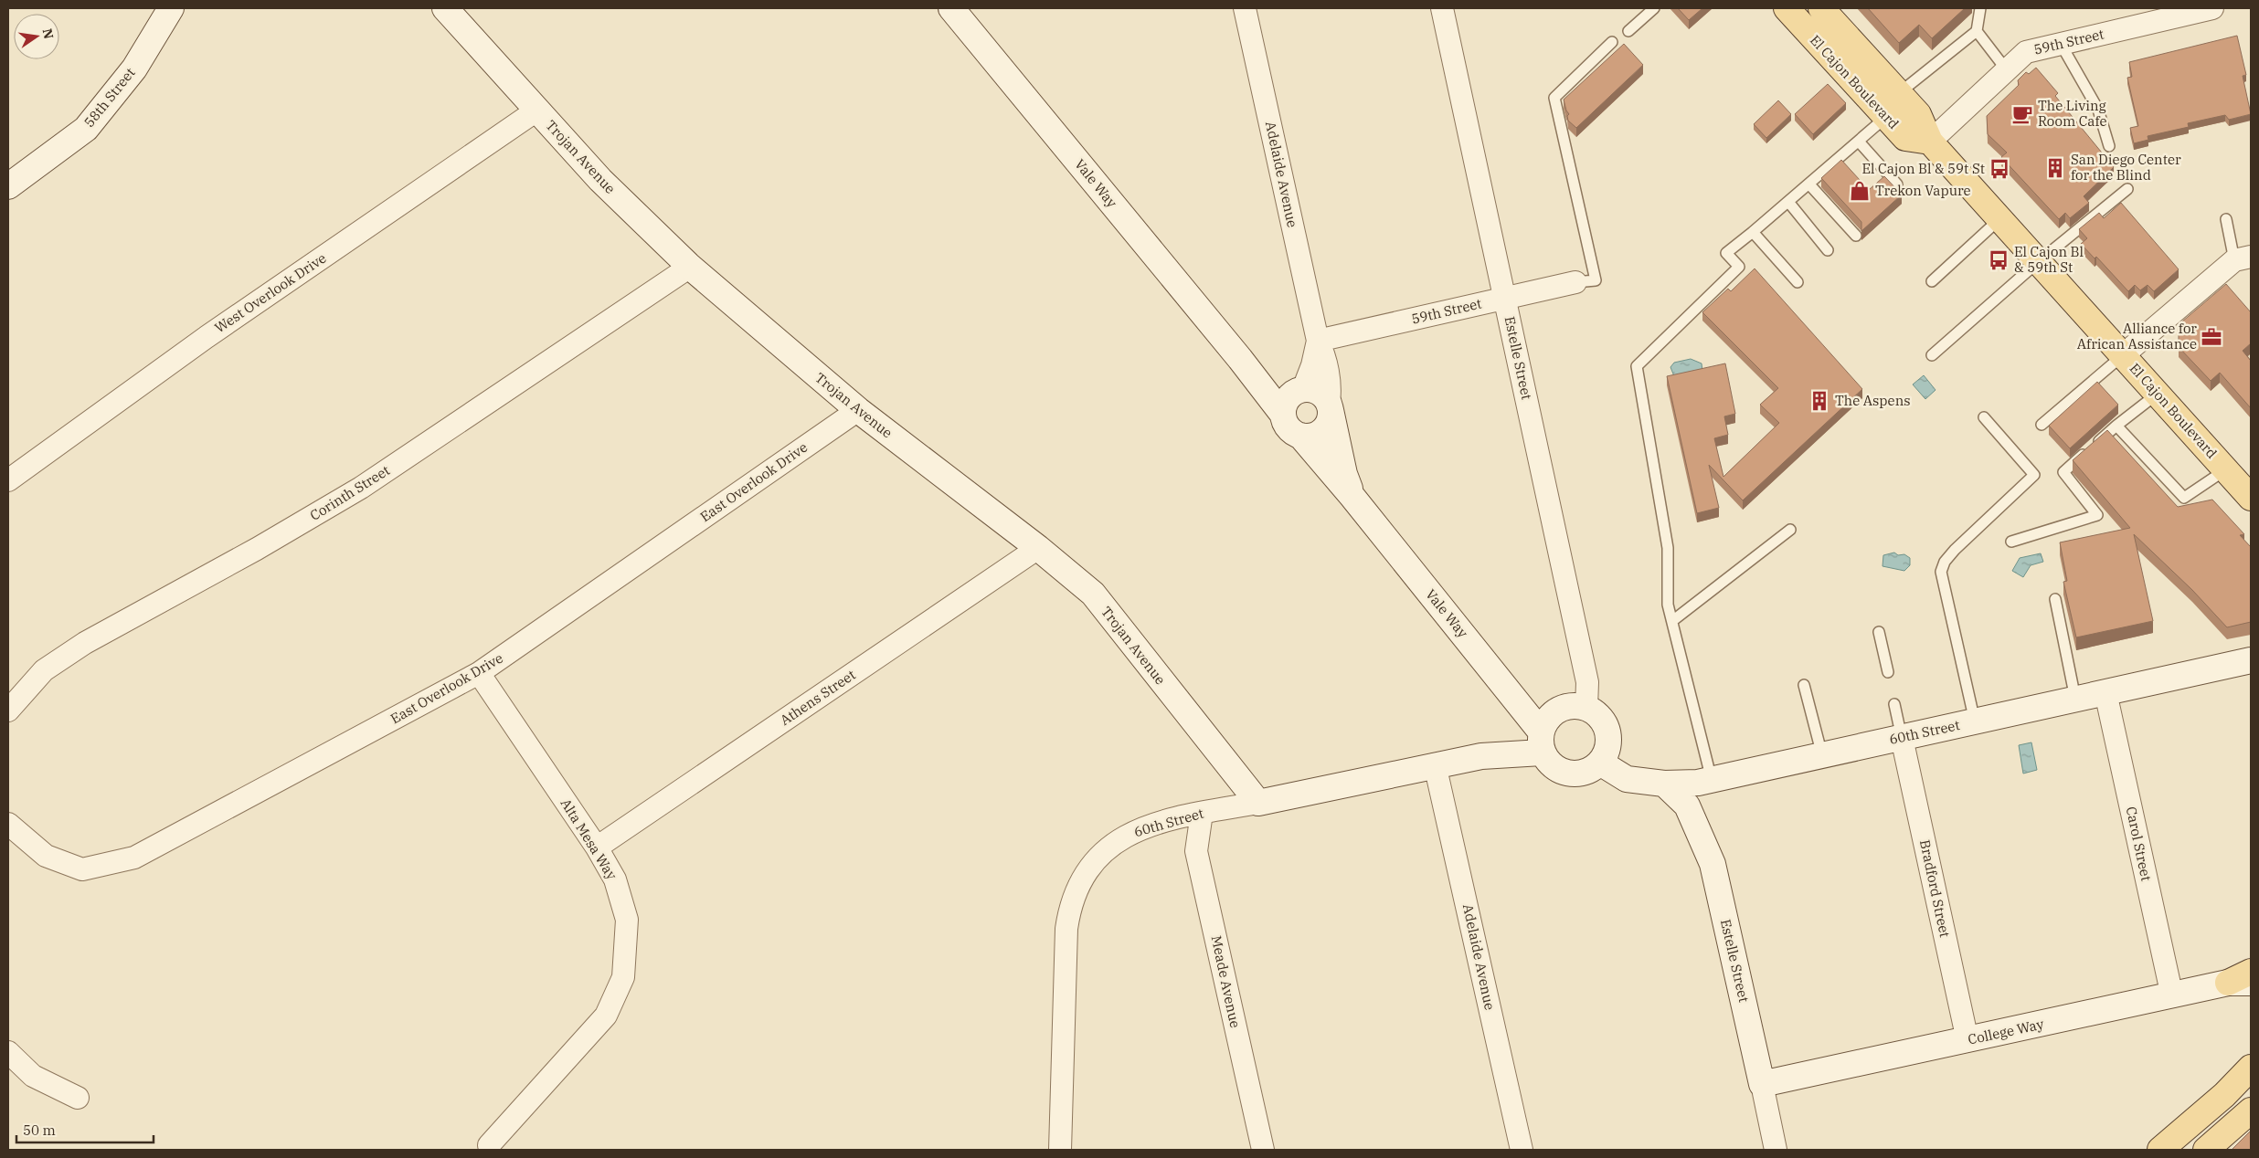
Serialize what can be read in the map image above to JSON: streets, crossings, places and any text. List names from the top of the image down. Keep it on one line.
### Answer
{"streets":{"main road":["El Cajon Boulevard"],"street":["59th Street","58th Street","Trojan Avenue","Adelaide Avenue","Vale Way","West Overlook Drive","Estelle Street","East Overlook Drive","Corinth Street","Athens Street","60th Street","Alta Mesa Way","Carol Street","Bradford Street","Meade Avenue","College Way"]},"crossings":[["59th Street","El Cajon Boulevard"],["59th Street","Adelaide Avenue"],["59th Street","Estelle Street"],["Trojan Avenue","West Overlook Drive"],["Trojan Avenue","East Overlook Drive"],["Trojan Avenue","Corinth Street"],["Trojan Avenue","Athens Street"],["Trojan Avenue","60th Street"],["Adelaide Avenue","Vale Way"],["Adelaide Avenue","60th Street"],["Vale Way","Estelle Street"],["Vale Way","60th Street"],["Estelle Street","60th Street"],["Estelle Street","College Way"],["East Overlook Drive","Alta Mesa Way"],["Athens Street","Alta Mesa Way"],["60th Street","Carol Street"],["60th Street","Bradford Street"],["60th Street","Meade Avenue"],["Carol Street","College Way"],["Bradford Street","College Way"]],"places":{"cafe":["The Living Room Cafe"],"building":["San Diego Center for the Blind","The Aspens"],"bus stop":["El Cajon Bl & 59t St","El Cajon Bl & 59th St"],"shop":["Trekon Vapure"],"office":["Alliance for African Assistance"]},"scale_bar":"50 m","north":"right"}
